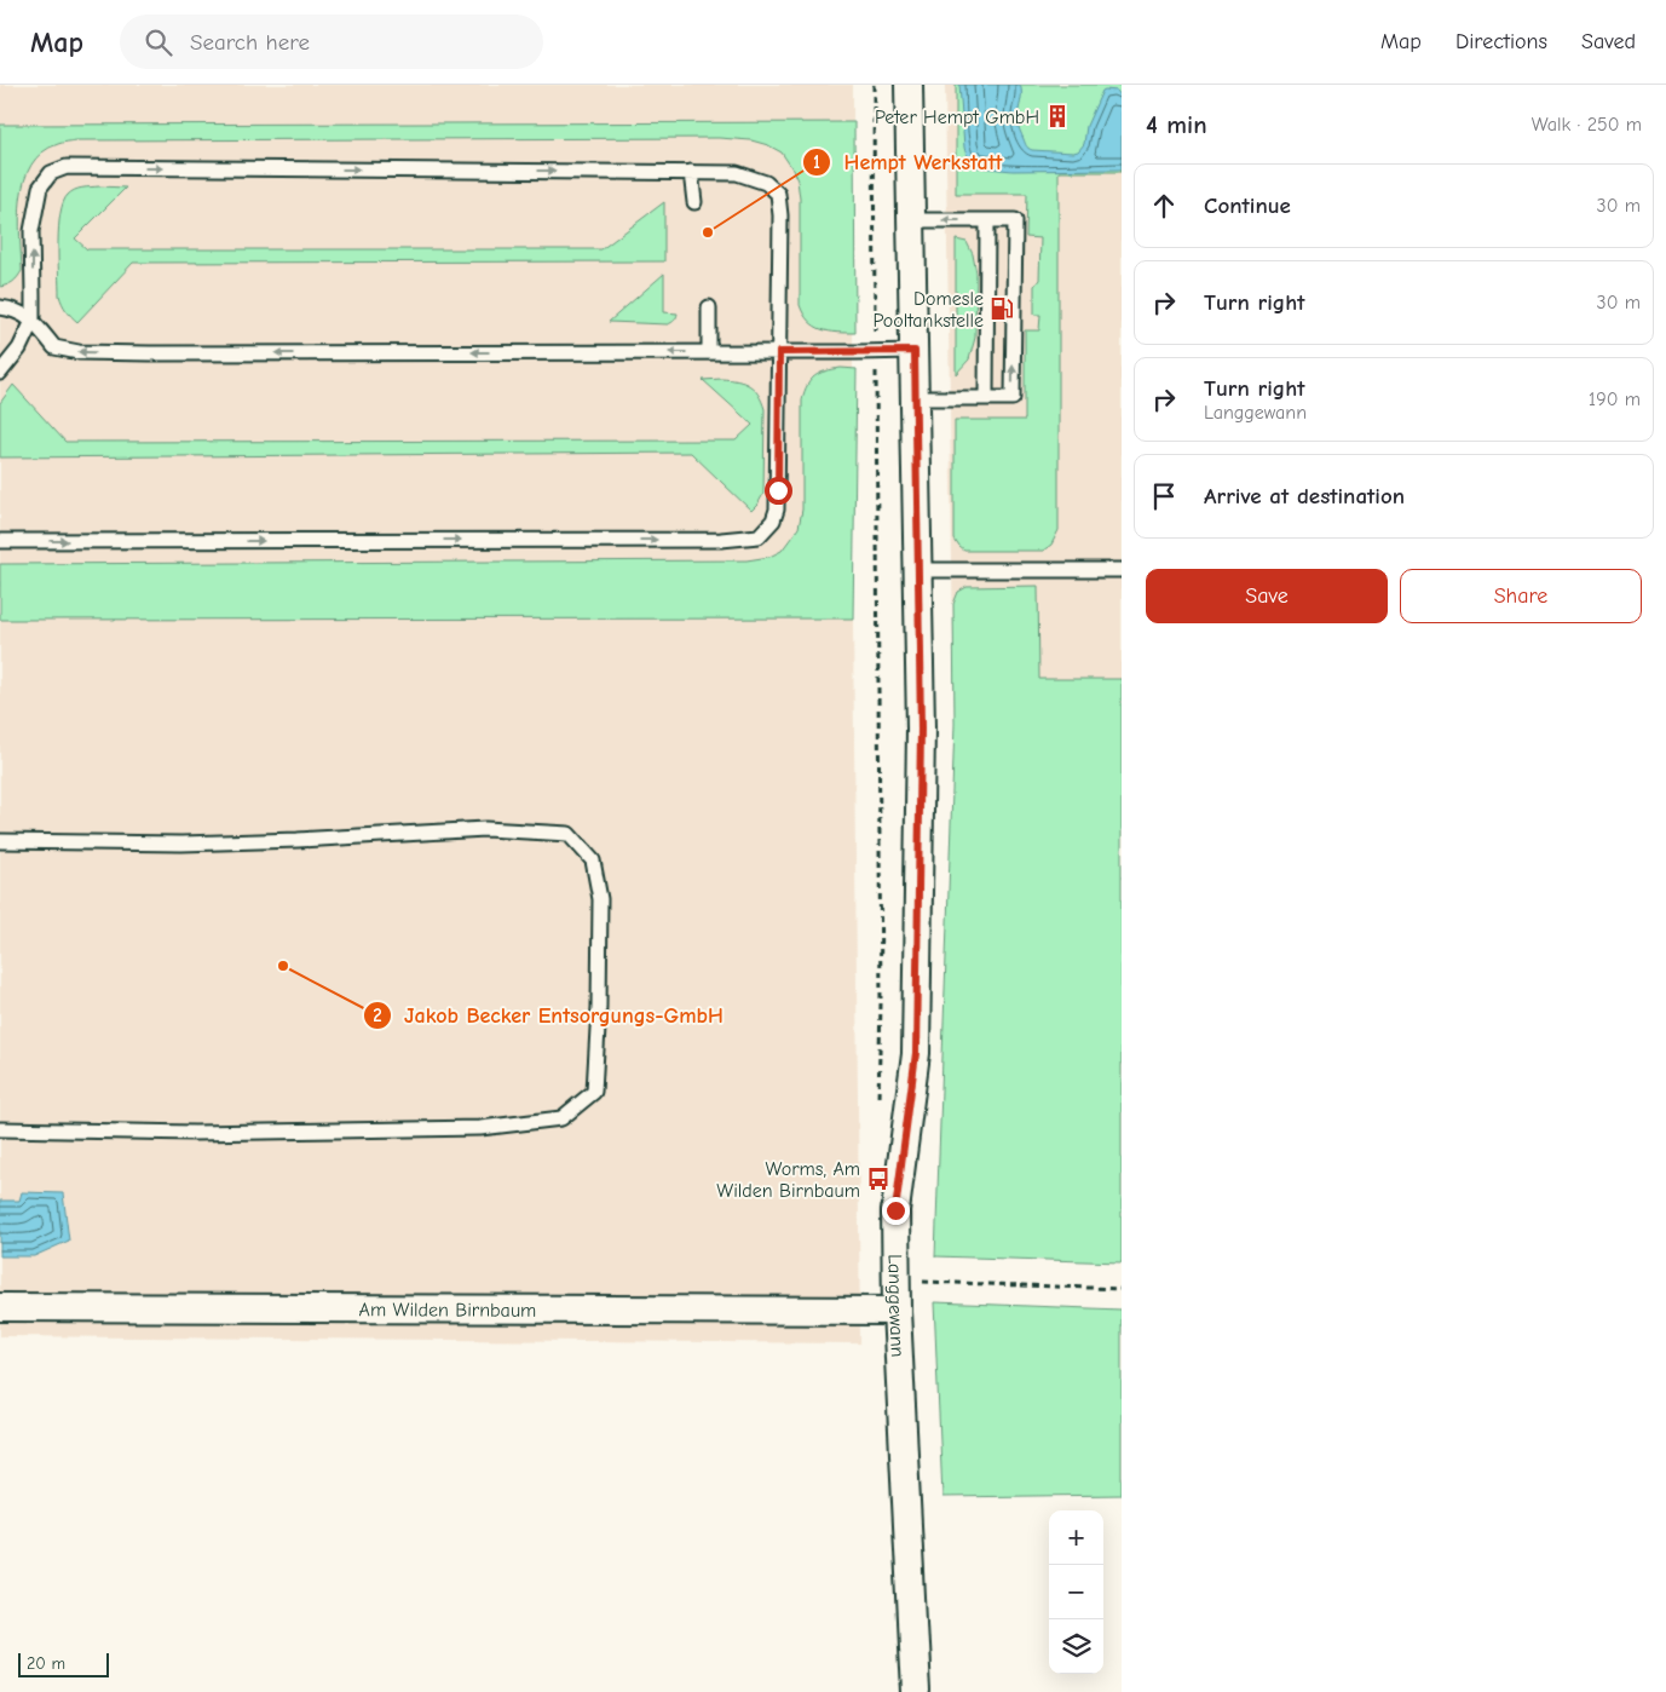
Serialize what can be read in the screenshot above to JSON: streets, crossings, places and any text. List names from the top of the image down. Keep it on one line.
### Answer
{"streets":{"street":["Langgewann","Am Wilden Birnbaum"]},"crossings":[["Langgewann","Am Wilden Birnbaum"]],"places":{"building":["Peter Hempt GmbH"],"other":["Hempt Werkstatt","Jakob Becker Entsorgungs-GmbH"],"fuel station":["Domesle Pooltankstelle"],"bus stop":["Worms, Am Wilden Birnbaum"]},"scale_bar":"20 m","page":{"header":"Map","search":"Search here","nav":["Map","Directions","Saved"],"heading":["4 min","Walk · 250 m"],"list":[["Continue","30 m"],["Turn right","30 m"],["Turn right","Langgewann","190 m"],"Arrive at destination"],"buttons":["Save","Share"],"map_buttons":["+","−"],"scale":"20 m"}}
